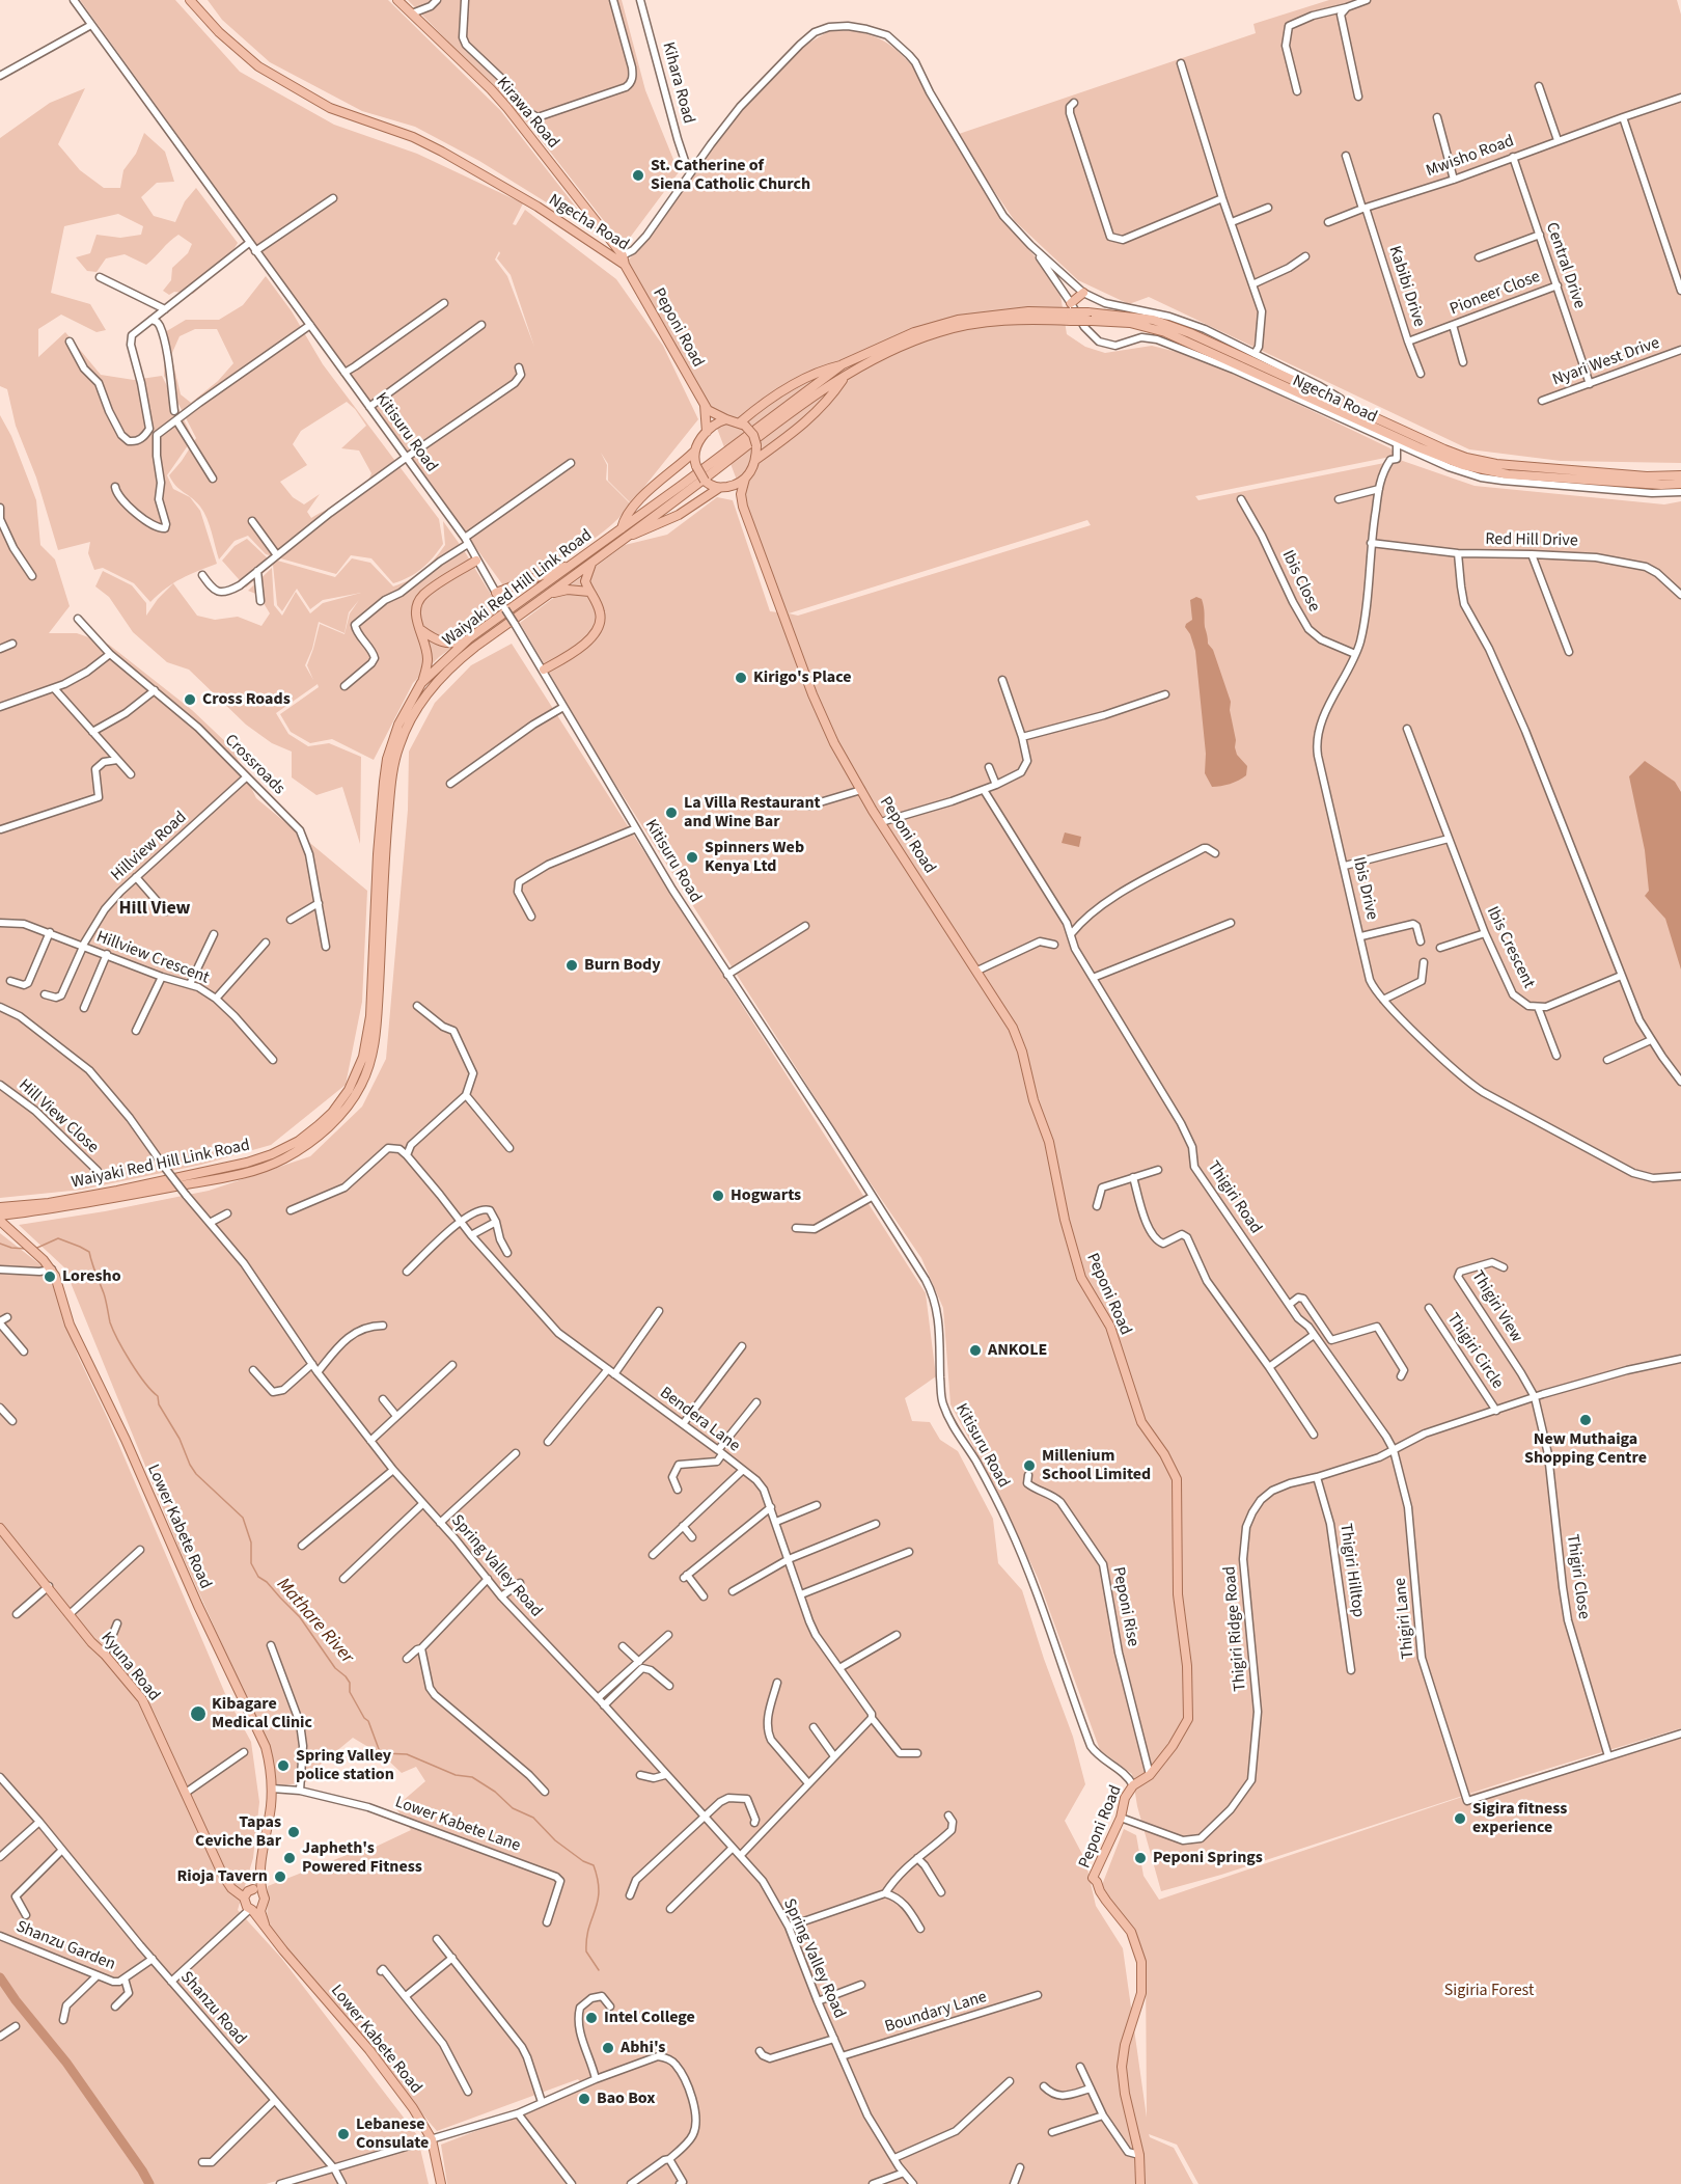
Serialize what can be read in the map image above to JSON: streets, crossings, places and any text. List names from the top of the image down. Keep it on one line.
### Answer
{"streets":{"main road":["Kirawa Road","Ngecha Road","Peponi Road","Waiyaki Red Hill Link Road","Lower Kabete Road","Kyuna Road"],"street":["Kihara Road","Mwisho Road","Central Drive","Kabibi Drive","Pioneer Close","Nyari West Drive","Kitisuru Road","Red Hill Drive","Ibis Close","Crossroads","Hillview Road","Ibis Drive","Ibis Crescent","Hillview Crescent","Hill View Close","Thigiri Road","Thigiri View","Thigiri Circle","Bendera Lane","Spring Valley Road","Thigiri Hilltop","Thigiri Close","Peponi Rise","Thigiri Lane","Thigiri Ridge Road","Lower Kabete Lane","Shanzu Garden","Shanzu Road","Boundary Lane"]},"crossings":[["Kihara Road","Ngecha Road"],["Kirawa Road","Ngecha Road"],["Mwisho Road","Central Drive"],["Mwisho Road","Kabibi Drive"],["Ngecha Road","Peponi Road"],["Ngecha Road","Waiyaki Red Hill Link Road"],["Central Drive","Pioneer Close"],["Central Drive","Nyari West Drive"],["Kabibi Drive","Pioneer Close"],["Peponi Road","Kitisuru Road"],["Peponi Road","Peponi Rise"],["Peponi Road","Thigiri Ridge Road"],["Red Hill Drive","Ibis Drive"],["Ibis Close","Ibis Drive"],["Waiyaki Red Hill Link Road","Lower Kabete Road"],["Crossroads","Hillview Road"],["Hillview Road","Hillview Crescent"],["Thigiri Road","Thigiri Lane"],["Thigiri Road","Thigiri Ridge Road"],["Thigiri View","Thigiri Close"],["Thigiri View","Thigiri Ridge Road"],["Thigiri Circle","Thigiri Ridge Road"],["Lower Kabete Road","Kyuna Road"],["Lower Kabete Road","Lower Kabete Lane"],["Spring Valley Road","Boundary Lane"],["Thigiri Hilltop","Thigiri Ridge Road"],["Thigiri Close","Thigiri Lane"],["Thigiri Close","Thigiri Ridge Road"],["Thigiri Lane","Thigiri Ridge Road"],["Shanzu Garden","Shanzu Road"]],"districts":["Hill View"],"water":["Mathare River"],"parks":["Sigiria Forest"],"places":["St. Catherine of Siena Catholic Church","Kirigo's Place","Cross Roads","La Villa Restaurant and Wine Bar","Spinners Web Kenya Ltd","Burn Body","Hogwarts","Loresho","ANKOLE","New Muthaiga Shopping Centre","Millenium School Limited","Kibagare Medical Clinic","Spring Valley police station","Sigira fitness experience","Tapas Ceviche Bar","Japheth's Powered Fitness","Peponi Springs","Rioja Tavern","Intel College","Abhi's","Bao Box","Lebanese Consulate"]}
